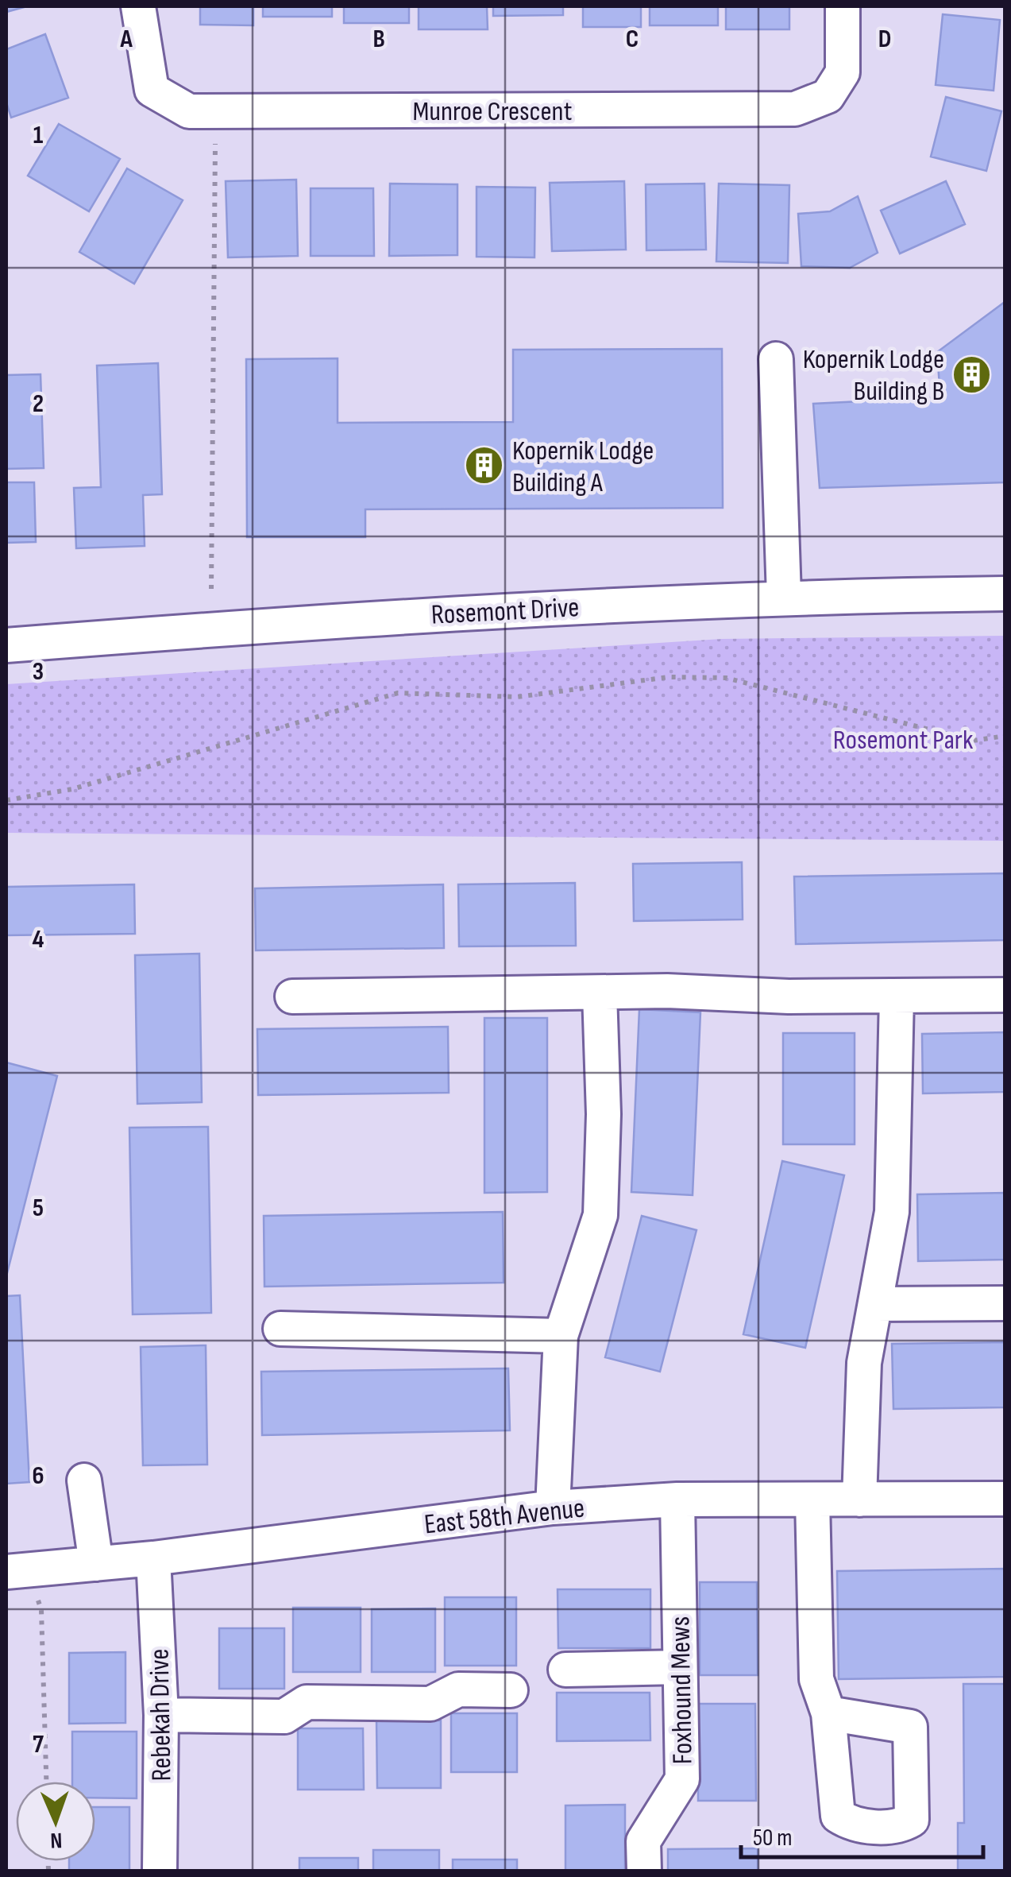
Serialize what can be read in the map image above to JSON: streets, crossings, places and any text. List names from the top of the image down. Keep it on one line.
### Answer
{"streets":{"street":["Munroe Crescent","Rosemont Drive","East 58th Avenue","Foxhound Mews","Rebekah Drive"]},"crossings":[["East 58th Avenue","Foxhound Mews"],["East 58th Avenue","Rebekah Drive"]],"parks":["Rosemont Park"],"places":{"building":["Kopernik Lodge Building B","Kopernik Lodge Building A"]},"scale_bar":"50 m","north":"bottom","grid":{"columns":["A","B","C","D"],"rows":["1","2","3","4","5","6","7"]}}
